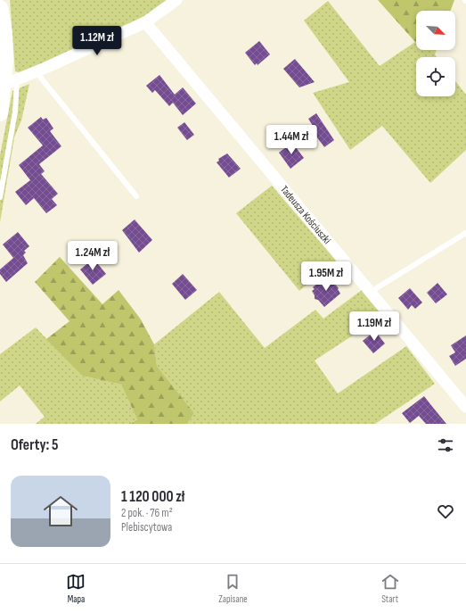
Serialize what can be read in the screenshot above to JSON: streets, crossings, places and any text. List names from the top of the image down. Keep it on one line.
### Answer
{"streets":{"street":["Tadeusza Kościuszki"]},"north":"bottom right","page":{"price":["1.12M zł","1.44M zł","1.24M zł","1.95M zł","1.19M zł"],"heading":"Oferty: 5","list":[{"name":"1 120 000 zł","note":"2 pok. · 76 m² · Plebiscytowa"}],"tabs":["Mapa","Zapisane","Start"]}}
